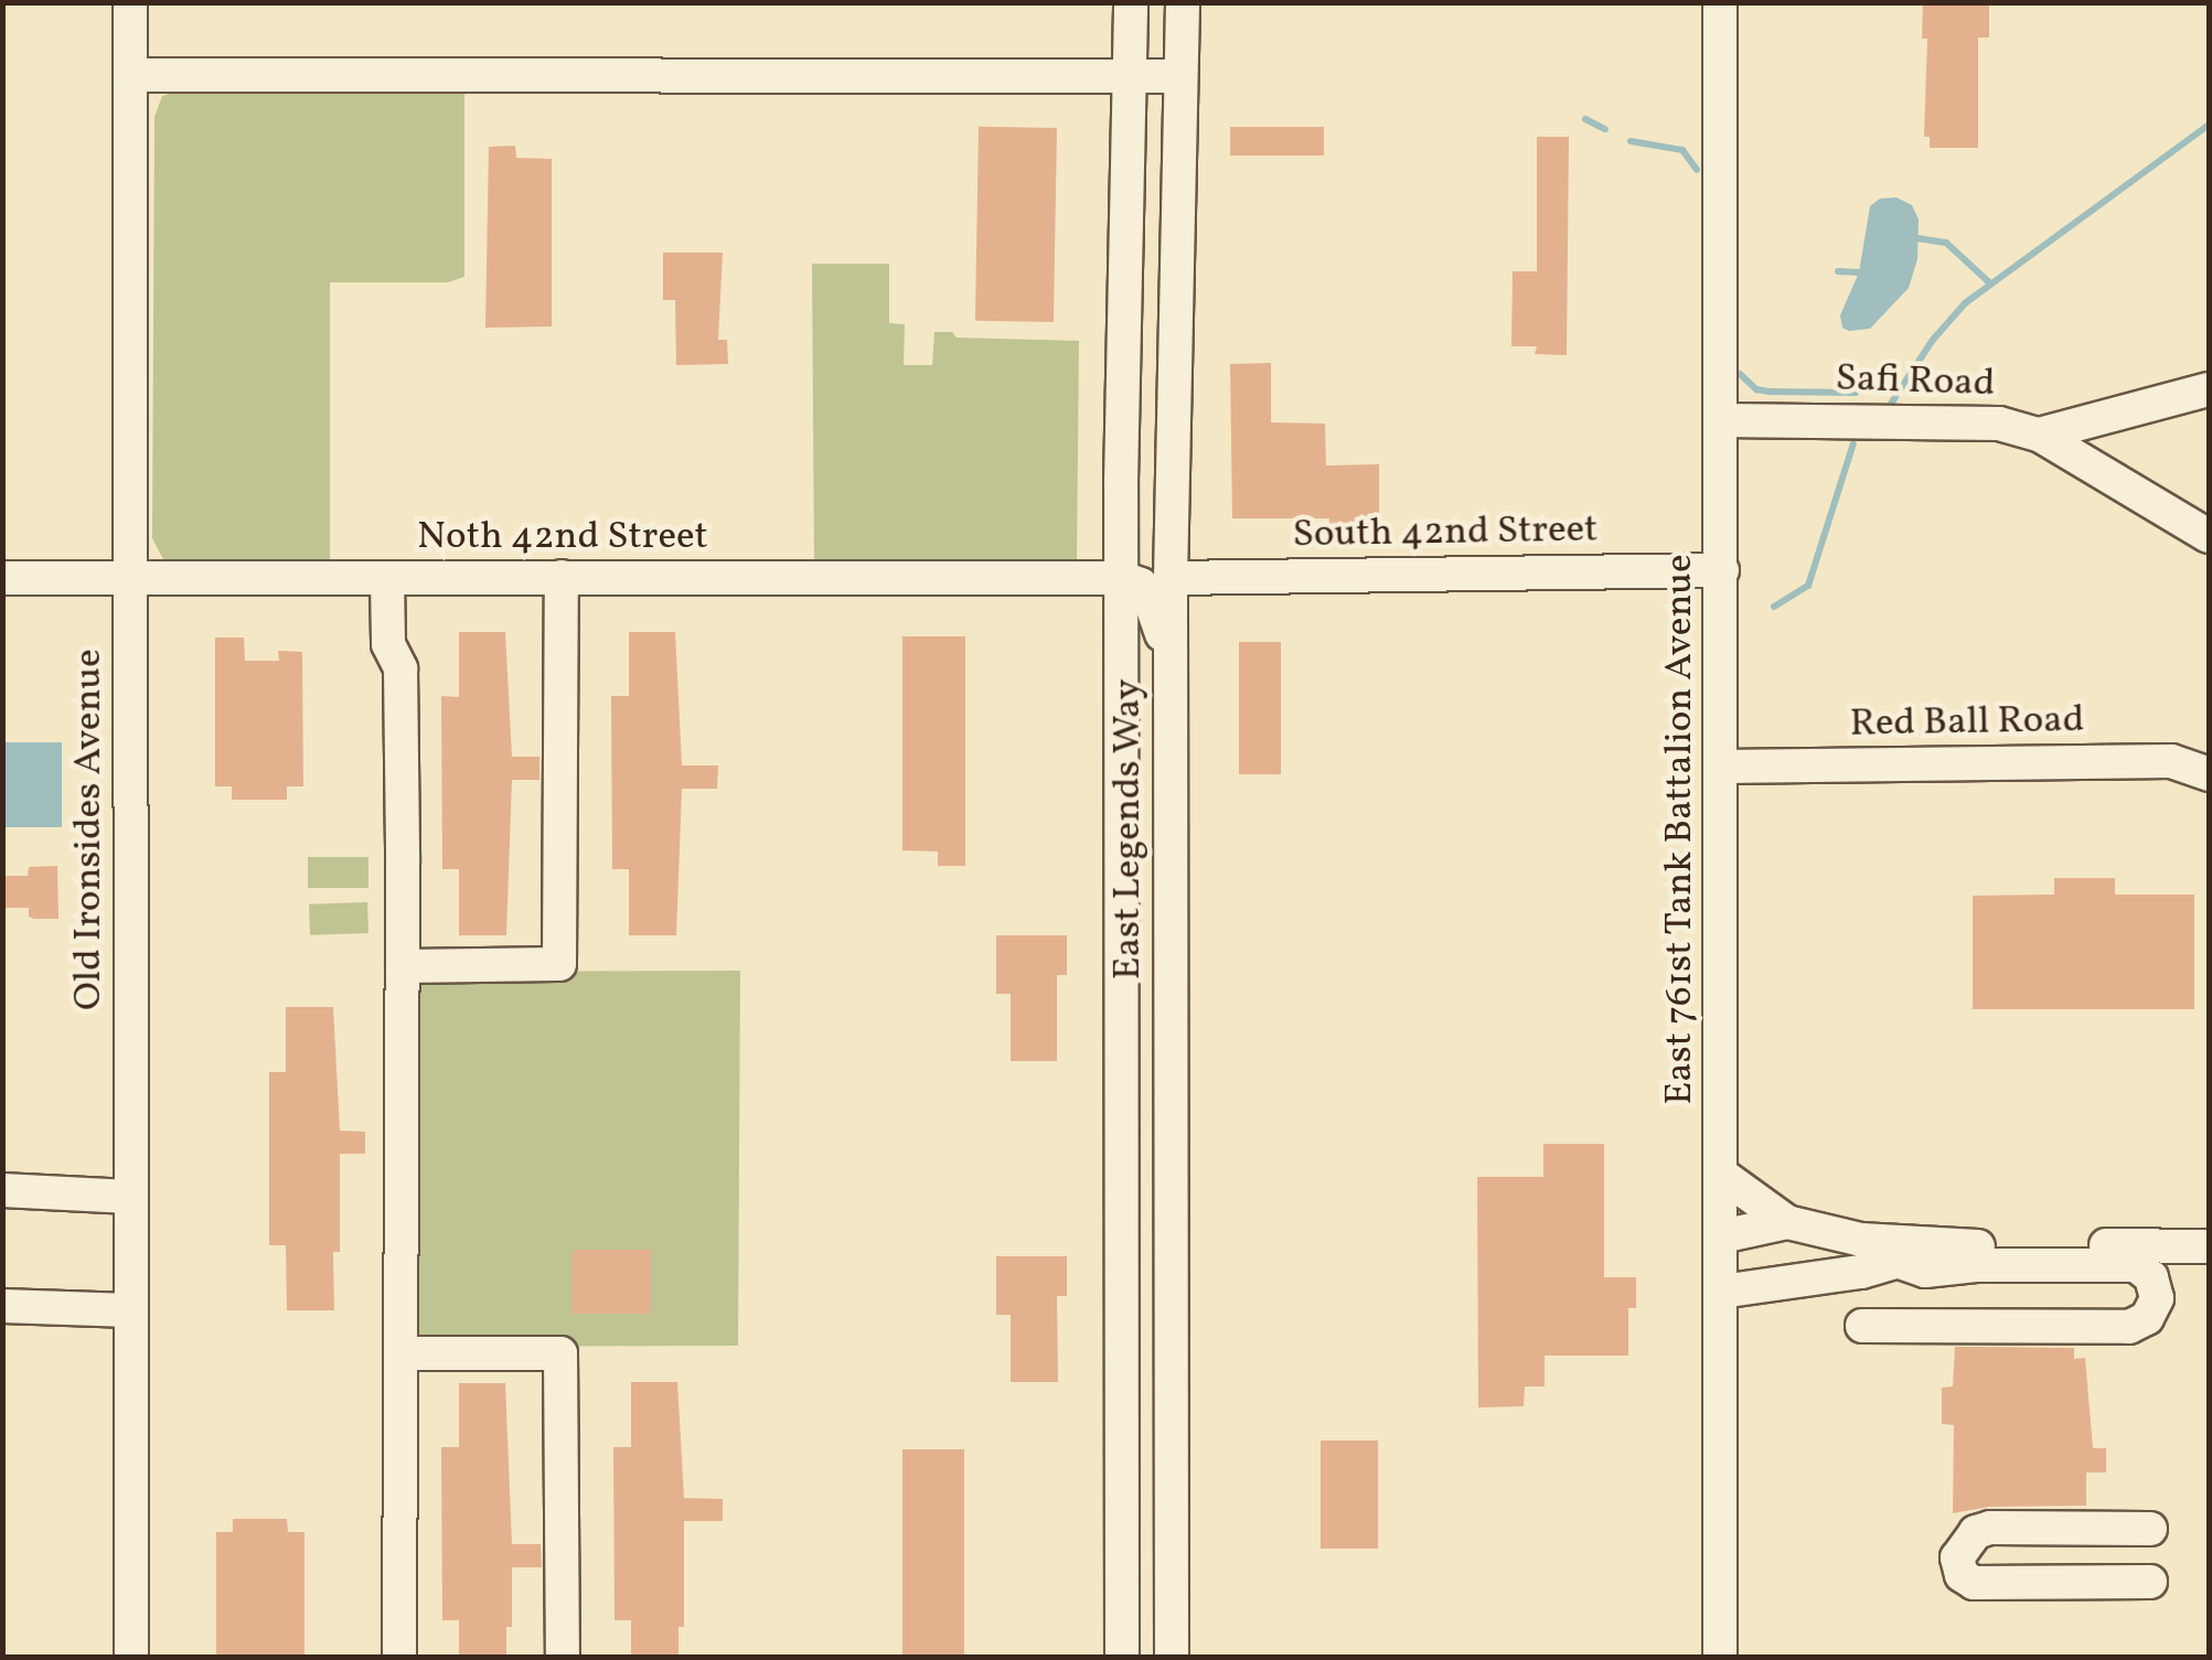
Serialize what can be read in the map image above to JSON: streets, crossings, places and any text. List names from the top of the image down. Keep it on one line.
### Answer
{"streets":{"street":["Safi Road","South 42nd Street","Noth 42nd Street","Red Ball Road","Old Ironsides Avenue","East Legends Way","East 761st Tank Battalion Avenue"]},"crossings":[["Safi Road","East 761st Tank Battalion Avenue"],["South 42nd Street","East Legends Way"],["South 42nd Street","East 761st Tank Battalion Avenue"],["Noth 42nd Street","Old Ironsides Avenue"],["Noth 42nd Street","East Legends Way"],["Red Ball Road","East 761st Tank Battalion Avenue"]]}
